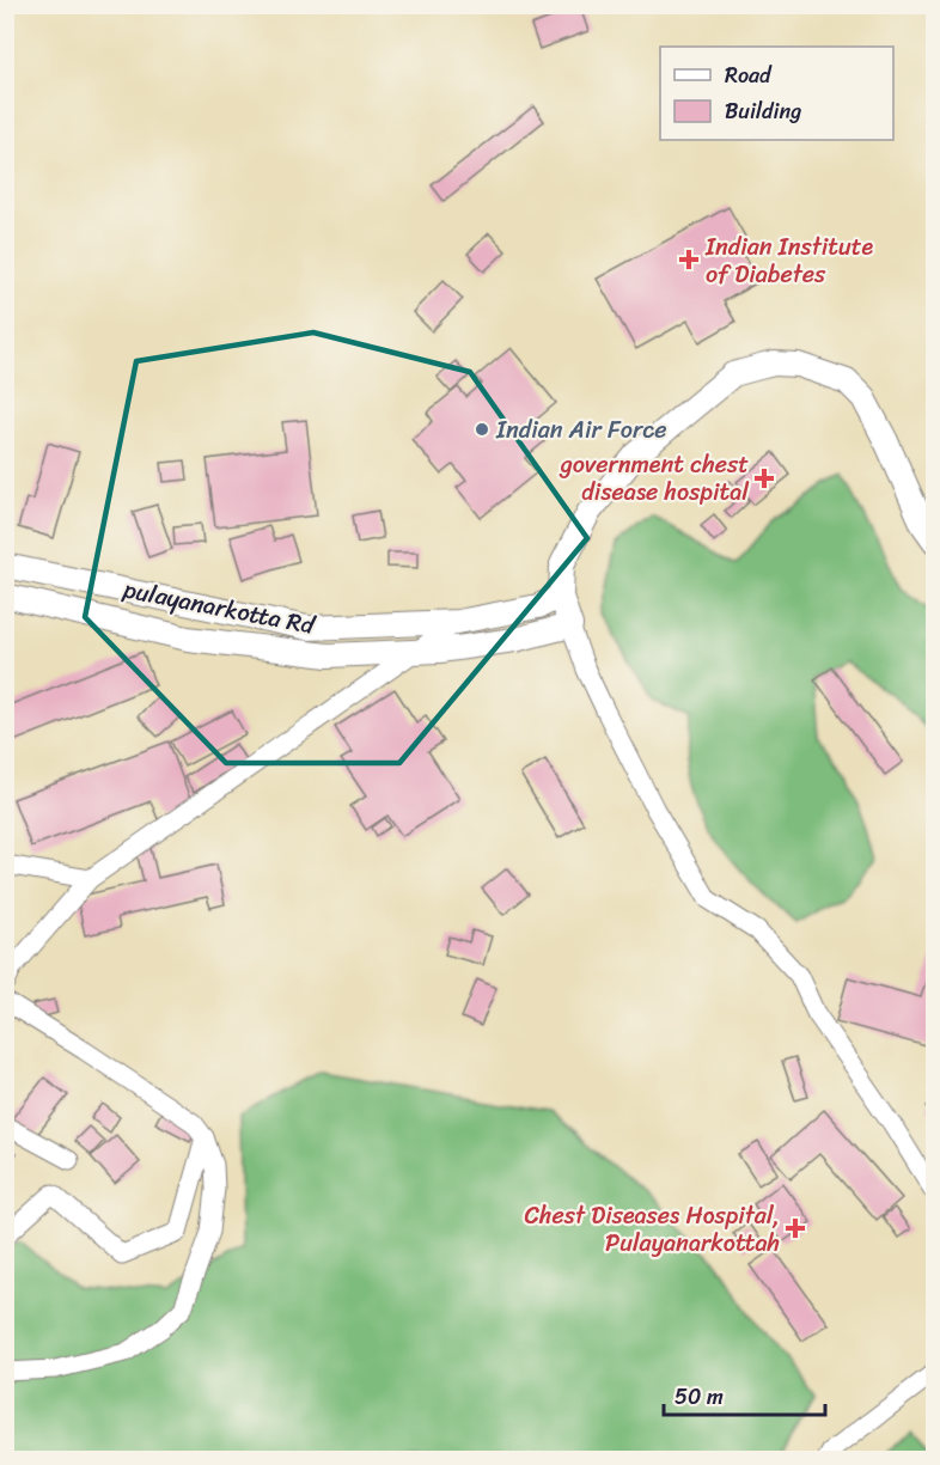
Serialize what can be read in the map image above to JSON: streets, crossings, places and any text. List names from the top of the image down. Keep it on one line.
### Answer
{"streets":{"street":["pulayanarkotta Rd"]},"places":{"health":["Indian Institute of Diabetes","government chest disease hospital","Chest Diseases Hospital, Pulayanarkottah"],"other":["Indian Air Force"]},"legend":["Road","Building"],"scale_bar":"50 m"}
